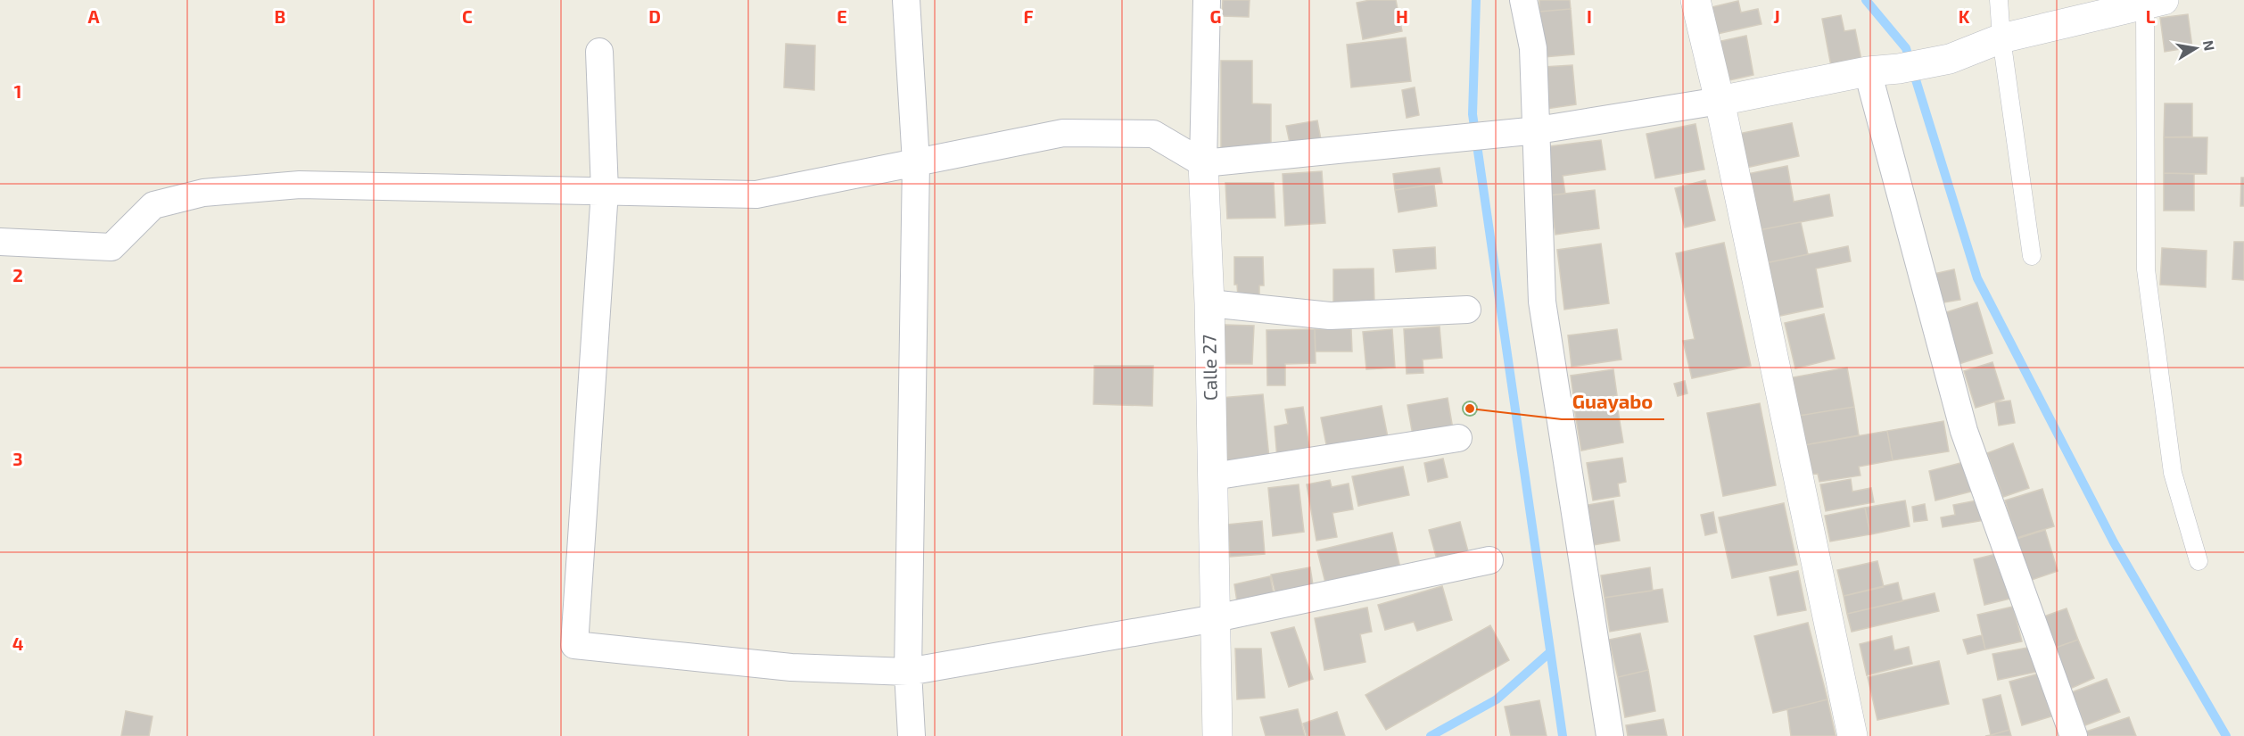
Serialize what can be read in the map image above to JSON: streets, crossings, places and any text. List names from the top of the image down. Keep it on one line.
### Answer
{"streets":{"street":["Calle 27"]},"places":["Guayabo"],"north":"right","grid":{"columns":["A","B","C","D","E","F","G","H","I","J","K","L"],"rows":["1","2","3","4"]}}
